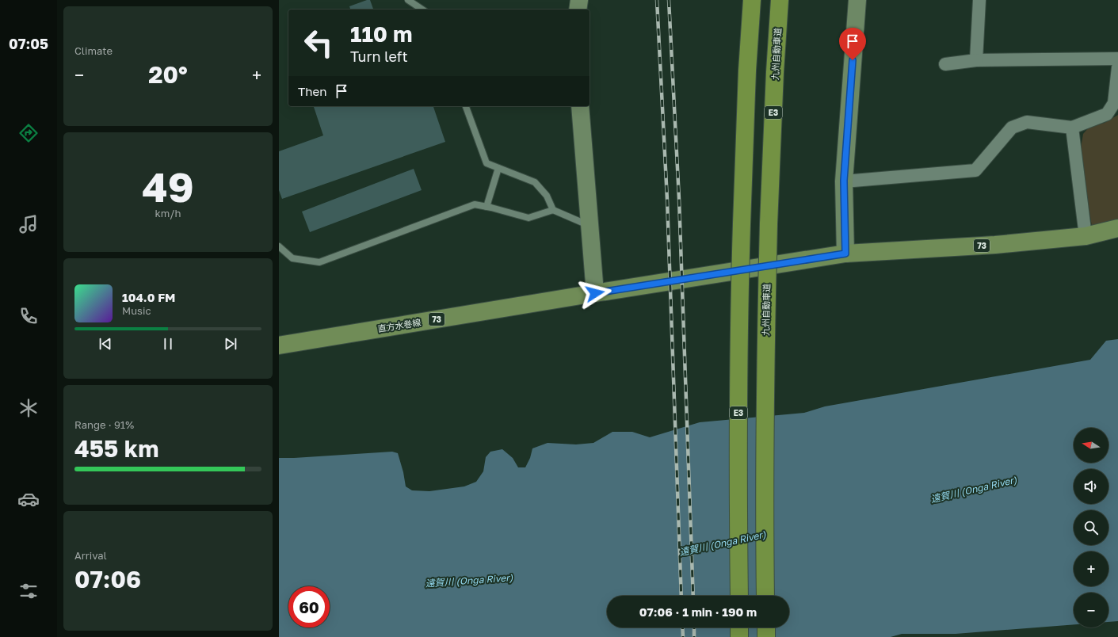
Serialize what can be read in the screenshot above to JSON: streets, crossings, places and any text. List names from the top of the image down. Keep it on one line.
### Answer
{"streets":{"highway":["九州自動車道","E3"],"main road":["73","直方水巻線"]},"crossings":[["73","直方水巻線"]],"water":["遠賀川 (Onga River)"],"north":"left","page":{"tabs":"07:05","tile":["Climate",["49","km/h"],["Range · 91%","455 km"],["Arrival","07:06"]],"turn":["110 m","Turn left"],"heat":["−","20°","+"],"then":"Then","song":["104.0 FM","Music"],"map_buttons":["+","−"],"limit":"60","trip":"07:06 · 1 min · 190 m"}}
